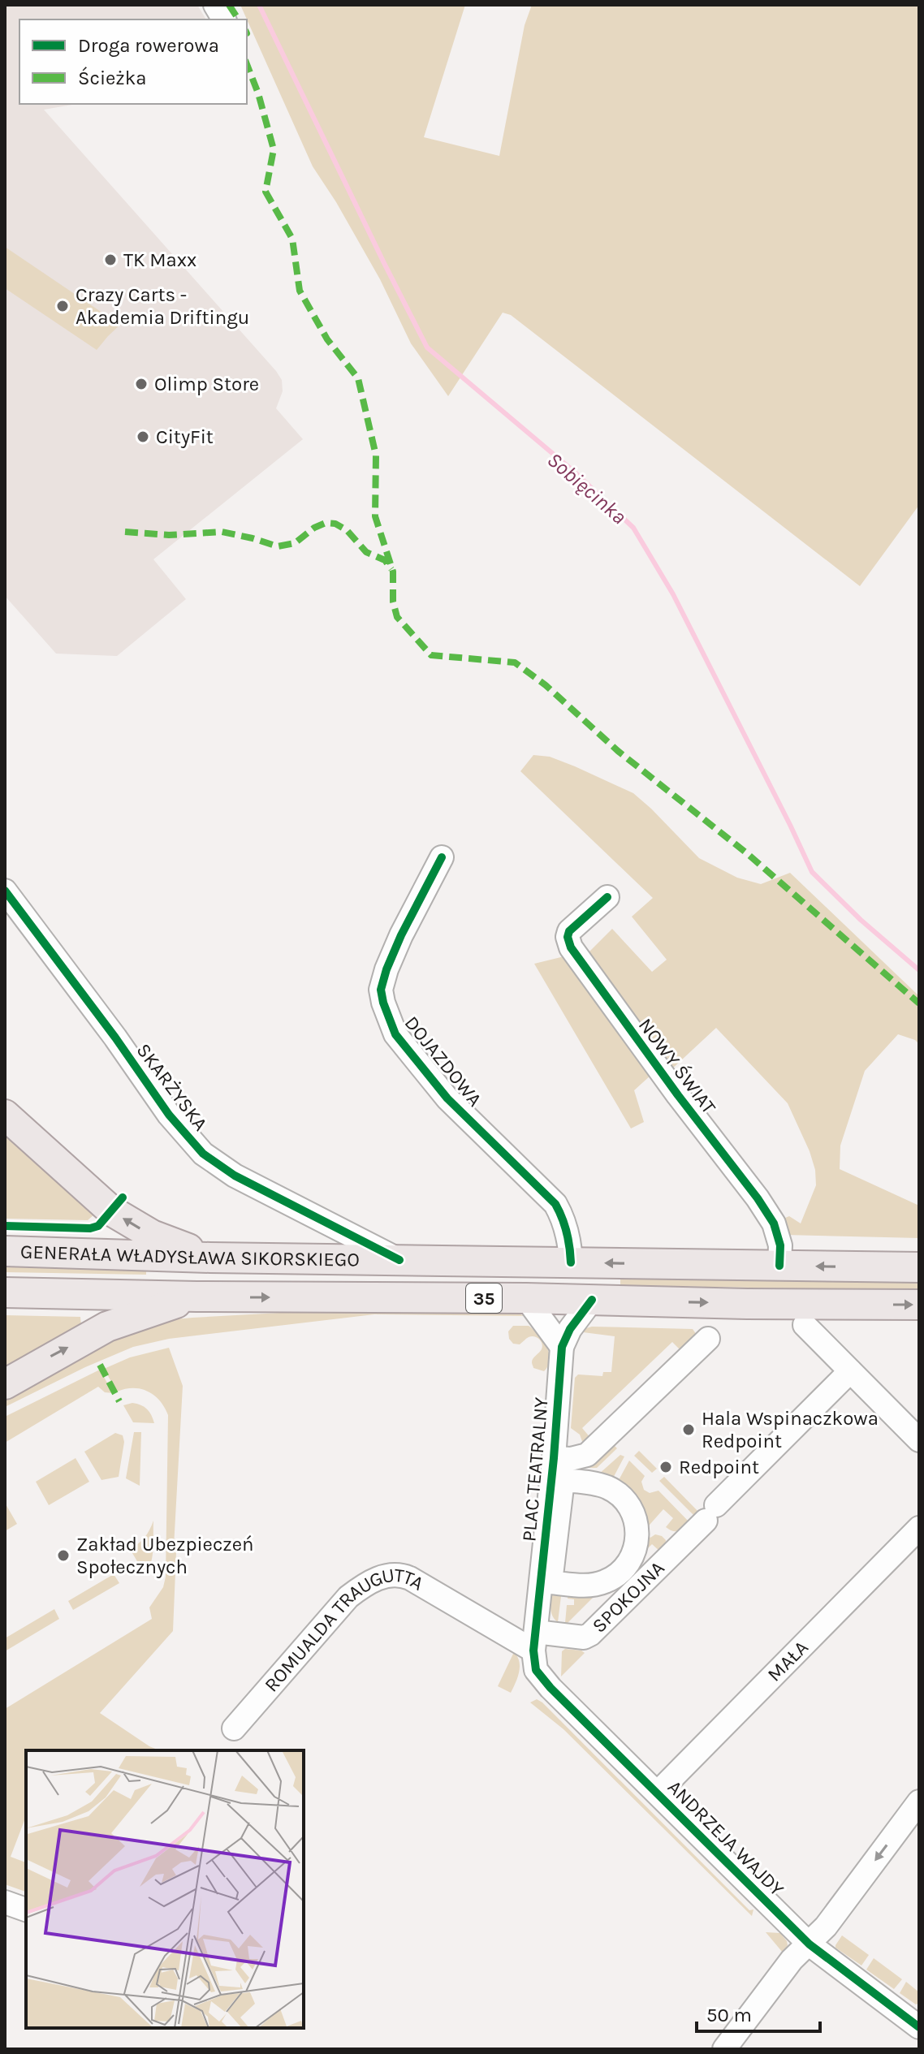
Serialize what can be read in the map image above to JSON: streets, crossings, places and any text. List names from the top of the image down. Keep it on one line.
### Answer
{"streets":{"main road":["GENERAŁA WŁADYSŁAWA SIKORSKIEGO","35"],"street":["DOJAZDOWA","NOWY ŚWIAT","SKARŻYSKA","PLAC TEATRALNY","SPOKOJNA","ROMUALDA TRAUGUTTA","MAŁA","ANDRZEJA WAJDY"]},"crossings":[["DOJAZDOWA","GENERAŁA WŁADYSŁAWA SIKORSKIEGO"],["NOWY ŚWIAT","GENERAŁA WŁADYSŁAWA SIKORSKIEGO"],["SKARŻYSKA","GENERAŁA WŁADYSŁAWA SIKORSKIEGO"],["GENERAŁA WŁADYSŁAWA SIKORSKIEGO","PLAC TEATRALNY"],["PLAC TEATRALNY","SPOKOJNA"],["PLAC TEATRALNY","ROMUALDA TRAUGUTTA"],["PLAC TEATRALNY","ANDRZEJA WAJDY"],["SPOKOJNA","ROMUALDA TRAUGUTTA"],["SPOKOJNA","ANDRZEJA WAJDY"],["ROMUALDA TRAUGUTTA","ANDRZEJA WAJDY"],["MAŁA","ANDRZEJA WAJDY"]],"water":["Sobięcinka"],"places":["TK Maxx","Crazy Carts - Akademia Driftingu","Olimp Store","CityFit","Hala Wspinaczkowa Redpoint","Redpoint","Zakład Ubezpieczeń Społecznych"],"legend":["Droga rowerowa","Ścieżka"],"scale_bar":"50 m"}
